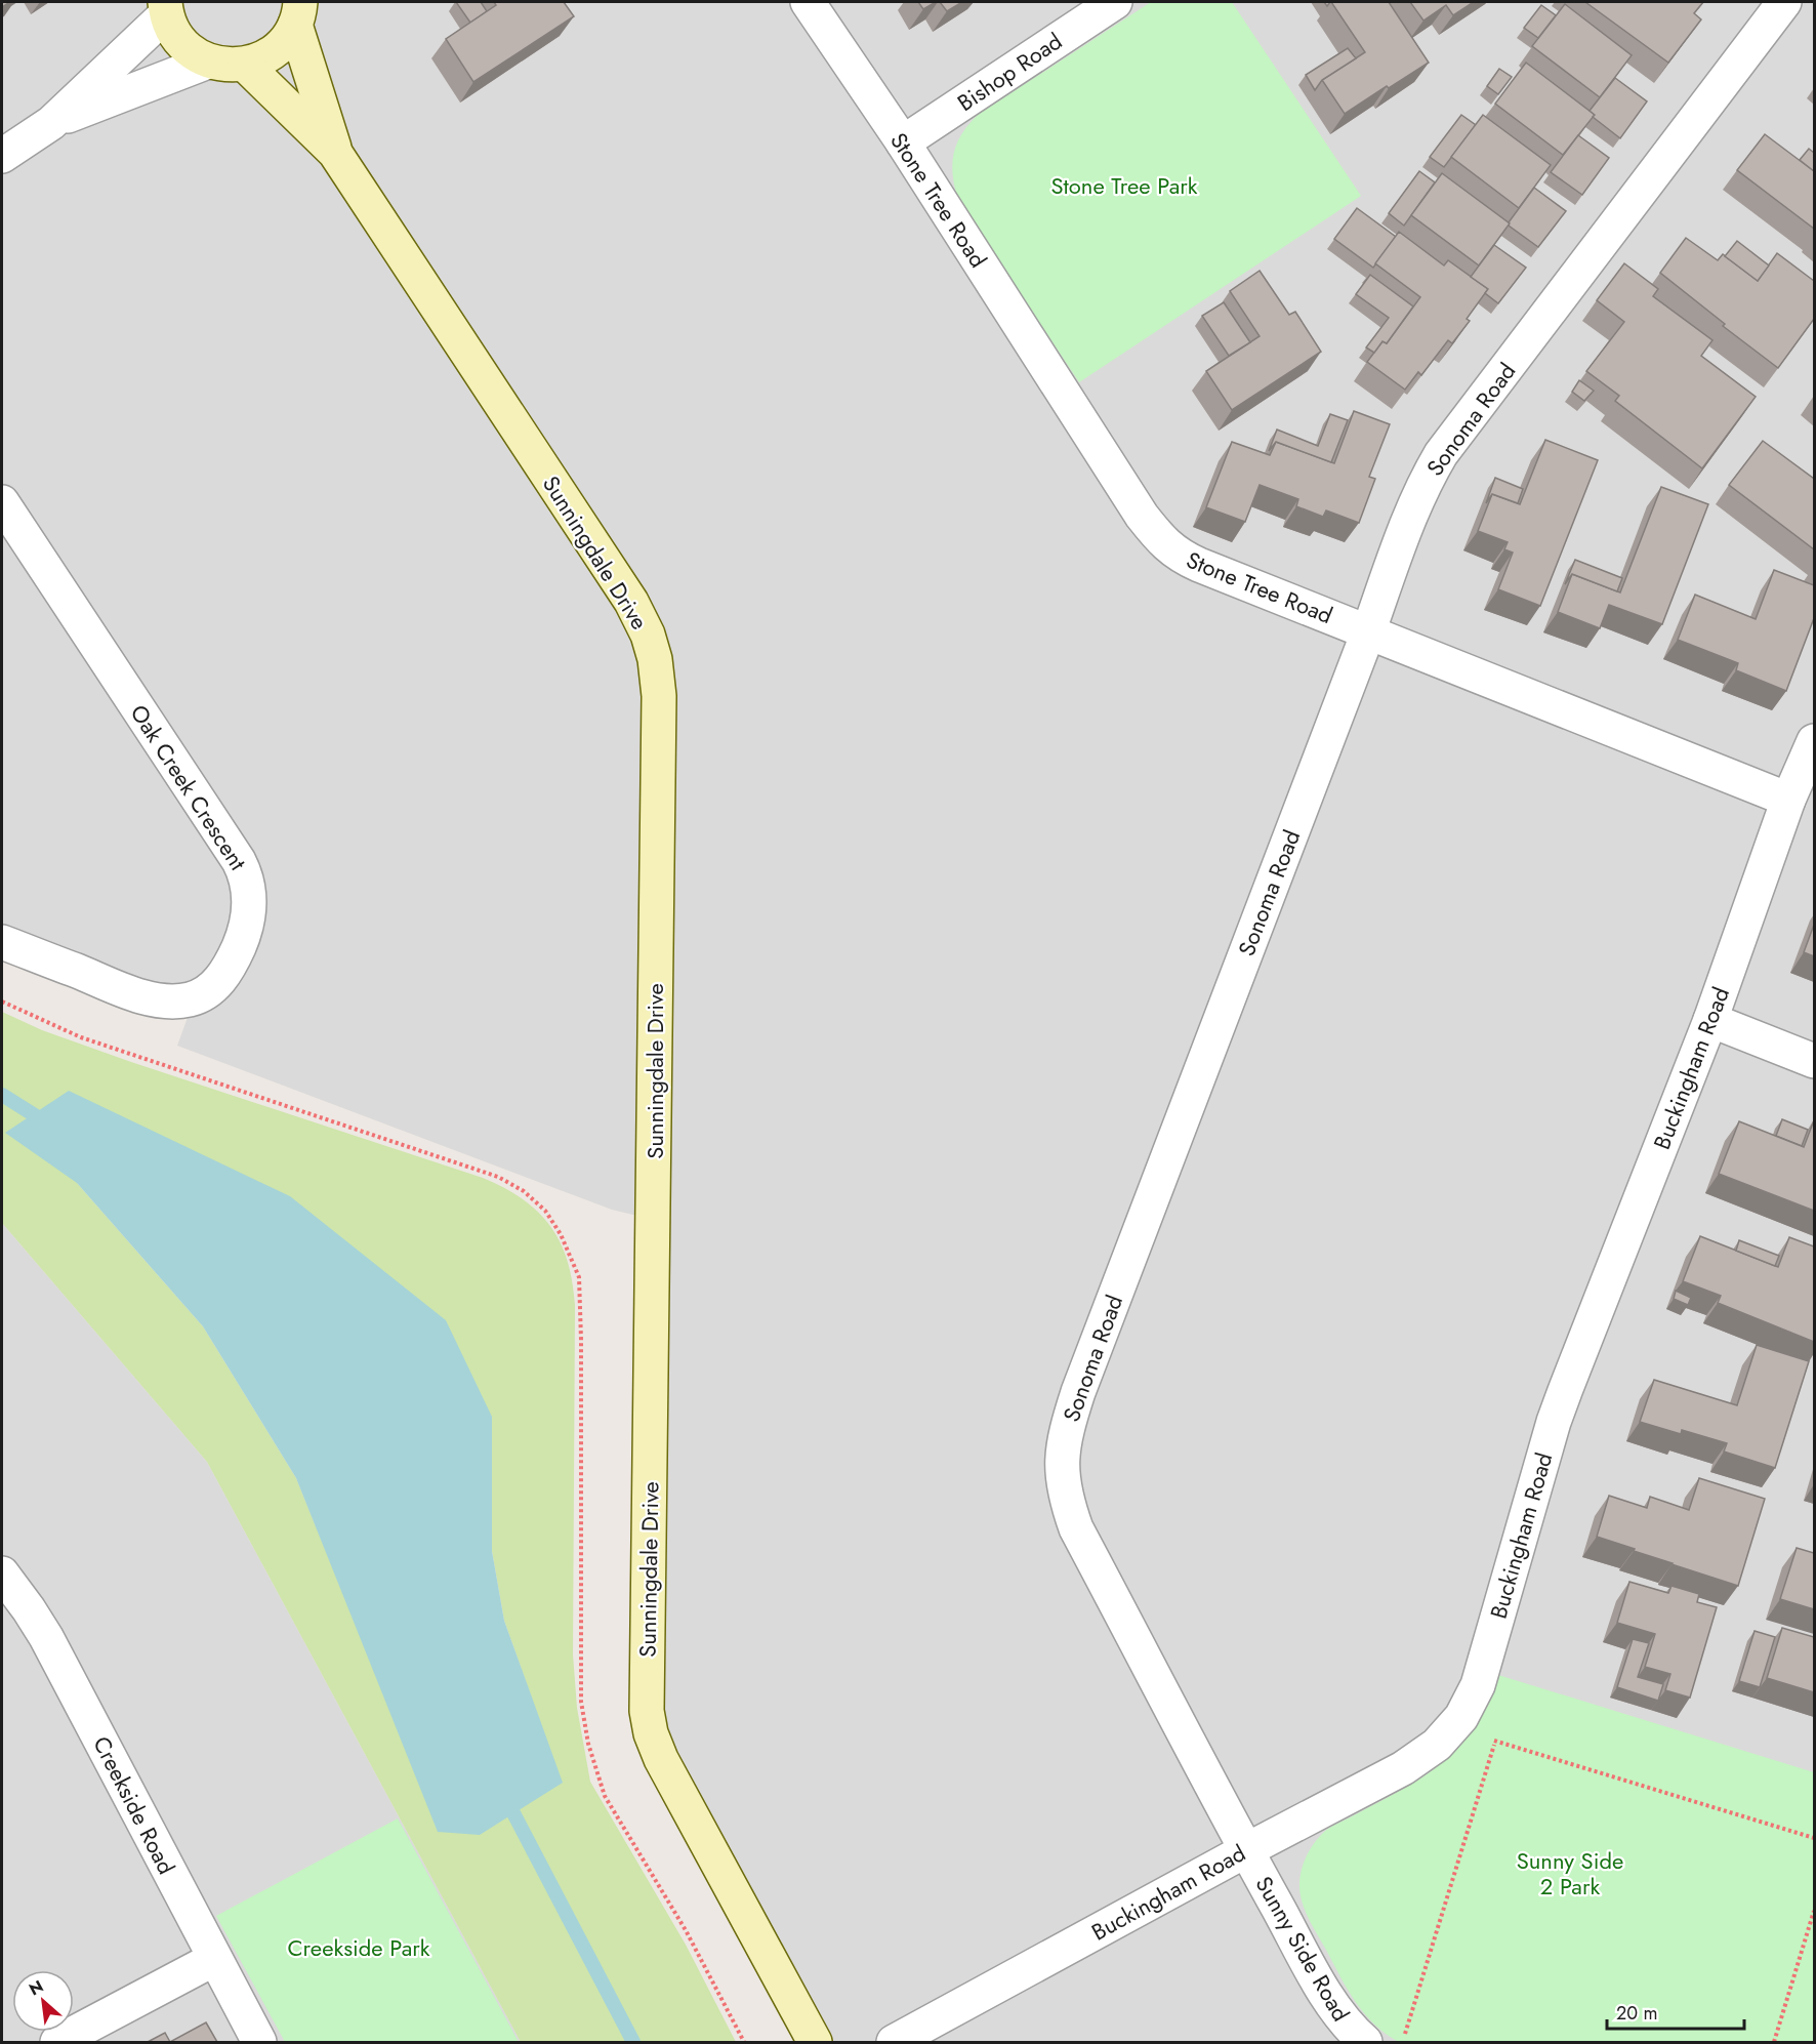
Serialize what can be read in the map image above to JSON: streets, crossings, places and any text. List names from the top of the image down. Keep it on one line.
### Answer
{"streets":{"street":["Bishop Road","Stone Tree Road","Sonoma Road","Sunningdale Drive","Oak Creek Crescent","Buckingham Road","Creekside Road","Sunny Side Road"]},"crossings":[["Bishop Road","Stone Tree Road"],["Stone Tree Road","Sonoma Road"],["Stone Tree Road","Buckingham Road"],["Sonoma Road","Buckingham Road"],["Sonoma Road","Sunny Side Road"],["Buckingham Road","Sunny Side Road"]],"parks":["Stone Tree Park","Sunny Side 2 Park","Creekside Park"],"scale_bar":"20 m","north":"top left"}
